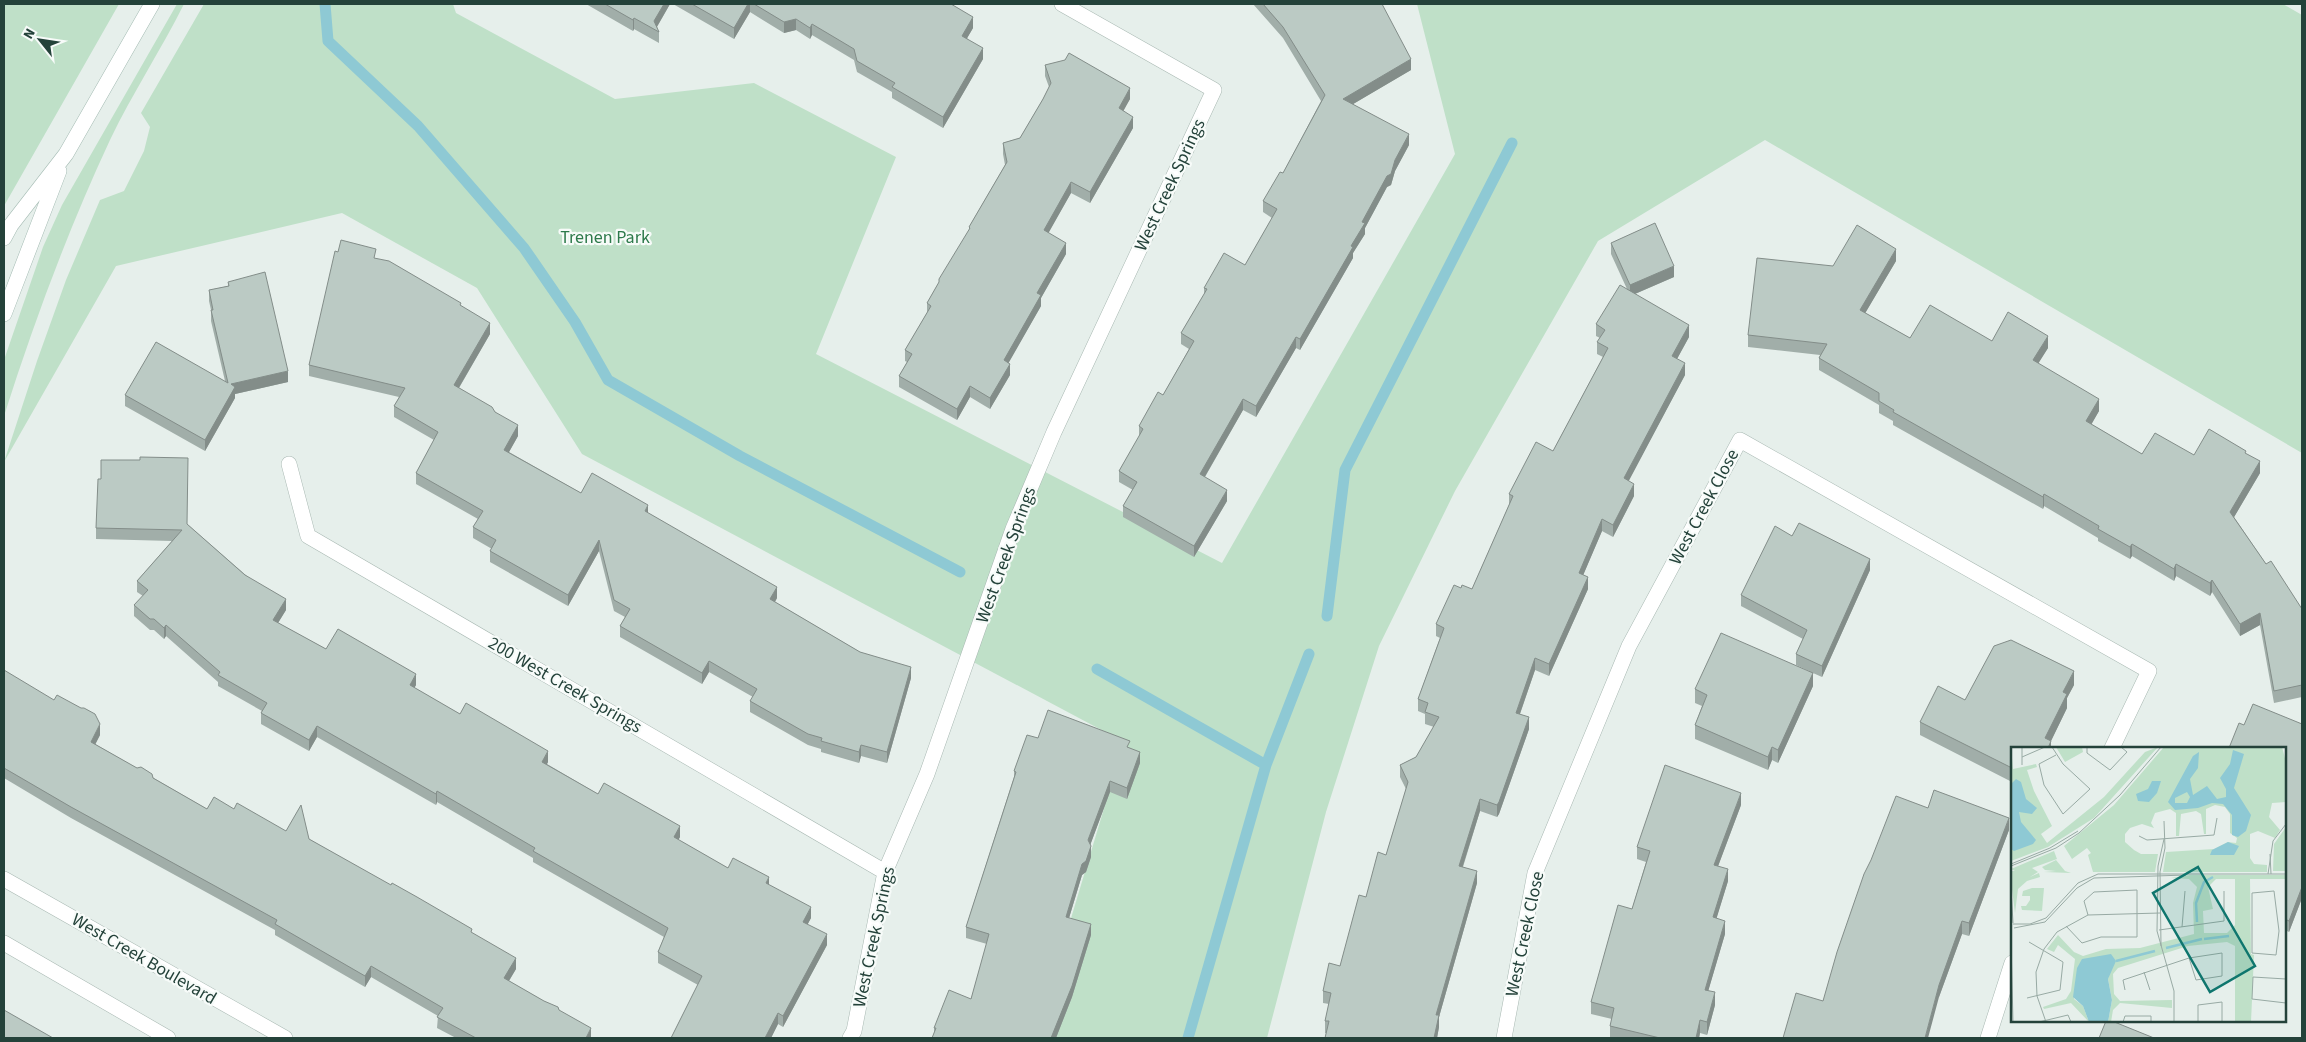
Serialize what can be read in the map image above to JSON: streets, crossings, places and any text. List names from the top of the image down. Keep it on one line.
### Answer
{"streets":{"street":["West Creek Springs","West Creek Close","200 West Creek Springs","West Creek Boulevard"]},"crossings":[["West Creek Springs","200 West Creek Springs"]],"parks":["Trenen Park"],"north":"top left"}
